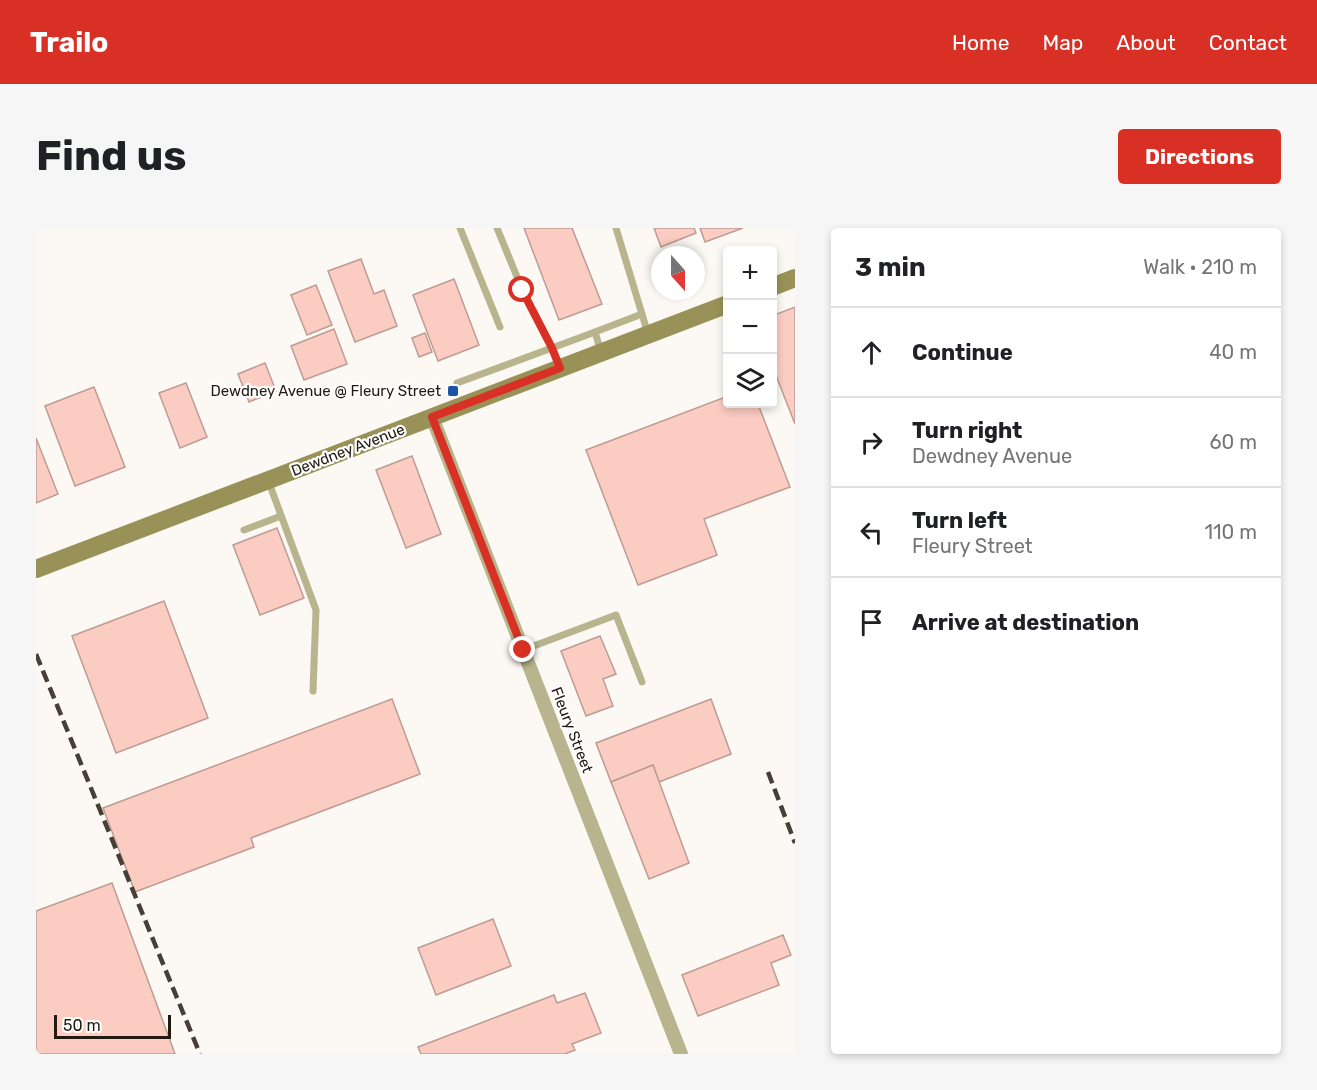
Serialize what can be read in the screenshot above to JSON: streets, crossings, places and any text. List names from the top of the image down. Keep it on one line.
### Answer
{"streets":{"street":["Dewdney Avenue","Fleury Street"]},"crossings":[["Dewdney Avenue","Fleury Street"]],"places":{"transit":["Dewdney Avenue @ Fleury Street"]},"scale_bar":"50 m","north":"bottom","page":{"header":"Trailo","nav":["Home","Map","About","Contact"],"buttons":"Directions","title":"Find us","heading":["3 min","Walk · 210 m"],"map_buttons":["+","−"],"list":[["Continue","40 m"],["Turn right","Dewdney Avenue","60 m"],["Turn left","Fleury Street","110 m"],"Arrive at destination"],"scale":"50 m"}}
